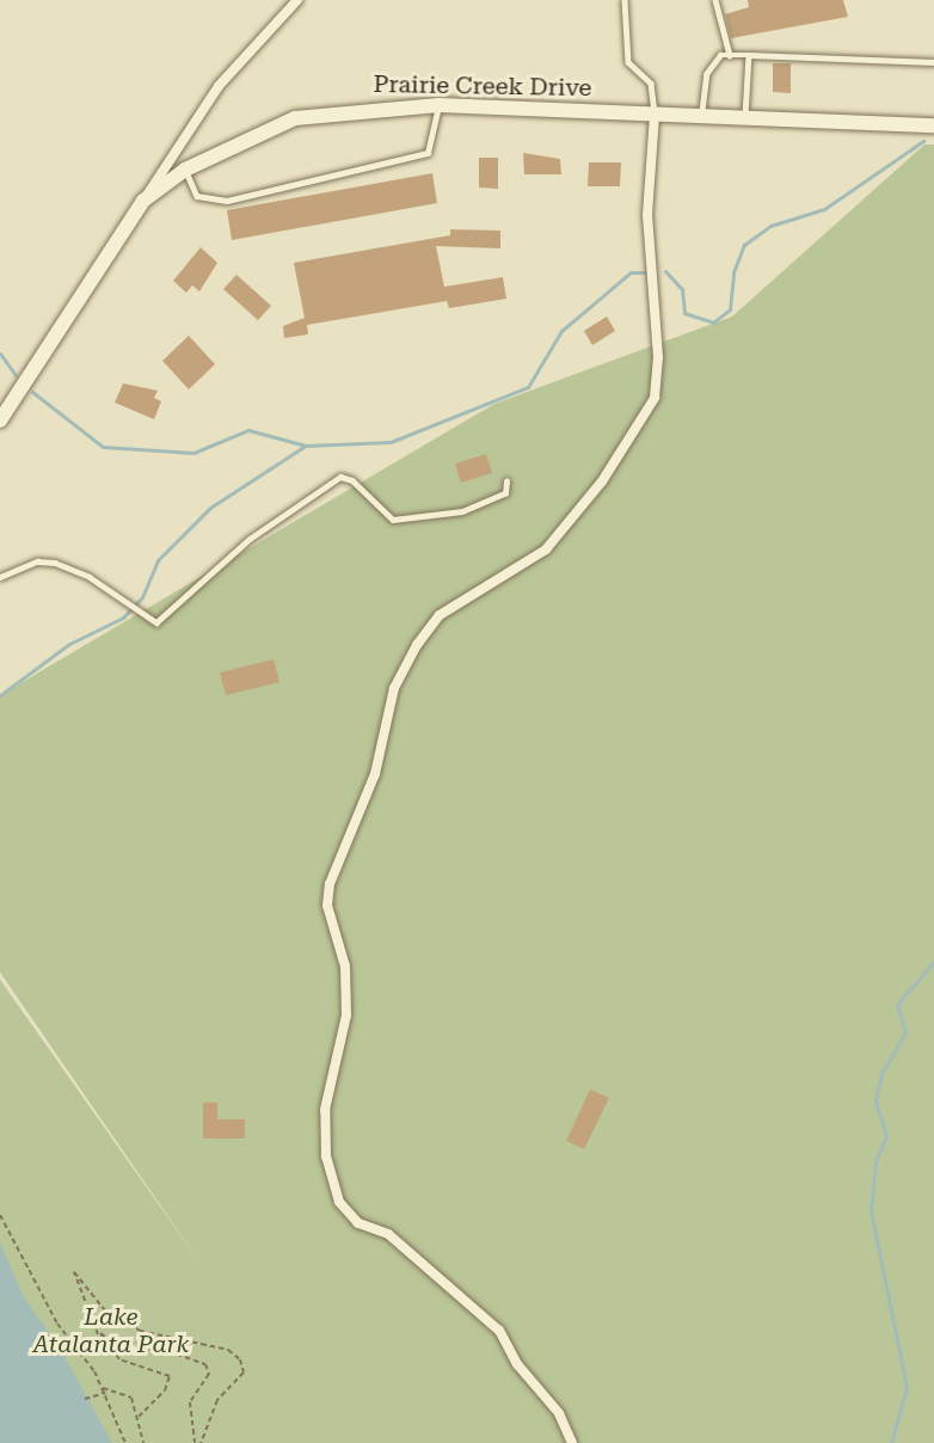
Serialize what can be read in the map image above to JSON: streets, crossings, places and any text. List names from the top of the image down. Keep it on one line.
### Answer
{"streets":{"main road":["Prairie Creek Drive"]},"parks":["Lake Atalanta Park"]}
